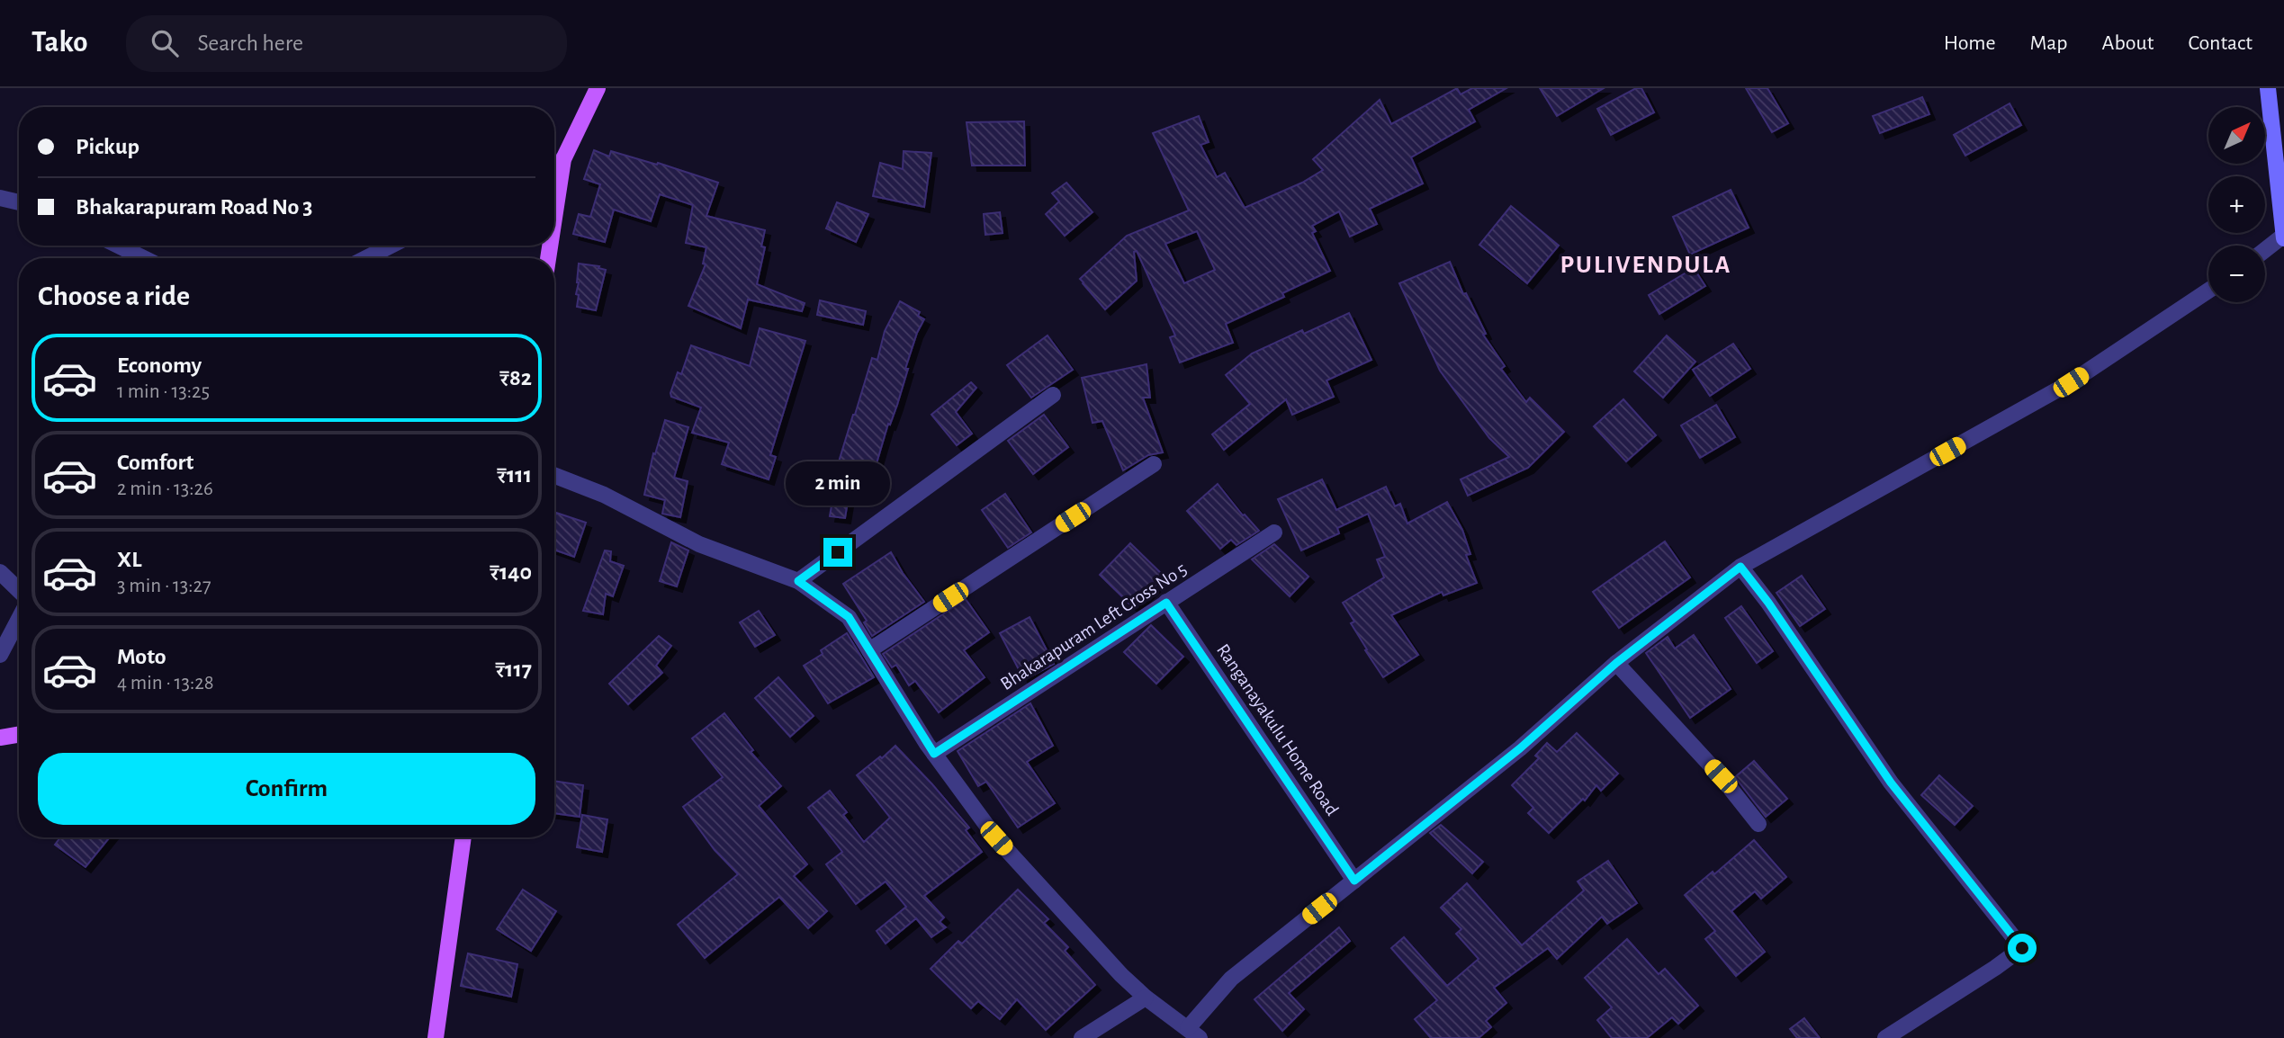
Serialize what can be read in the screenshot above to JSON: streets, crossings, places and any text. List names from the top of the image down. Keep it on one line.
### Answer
{"streets":{"street":["Bhakarapuram Left Cross No 5","Ranganayakulu Home Road"]},"crossings":[["Bhakarapuram Left Cross No 5","Ranganayakulu Home Road"]],"districts":["PULIVENDULA"],"north":"top right","page":{"header":"Tako","search":"Search here","nav":["Home","Map","About","Contact"],"map_buttons":["+","−"],"banner":["Pickup","Bhakarapuram Road No 3"],"heading":"Choose a ride","list":[{"name":"Economy","note":"1 min · 13:25","value":"₹82"},{"name":"Comfort","note":"2 min · 13:26","value":"₹111"},{"name":"XL","note":"3 min · 13:27","value":"₹140"},{"name":"Moto","note":"4 min · 13:28","value":"₹117"}],"bubble":"2 min","buttons":"Confirm"}}
